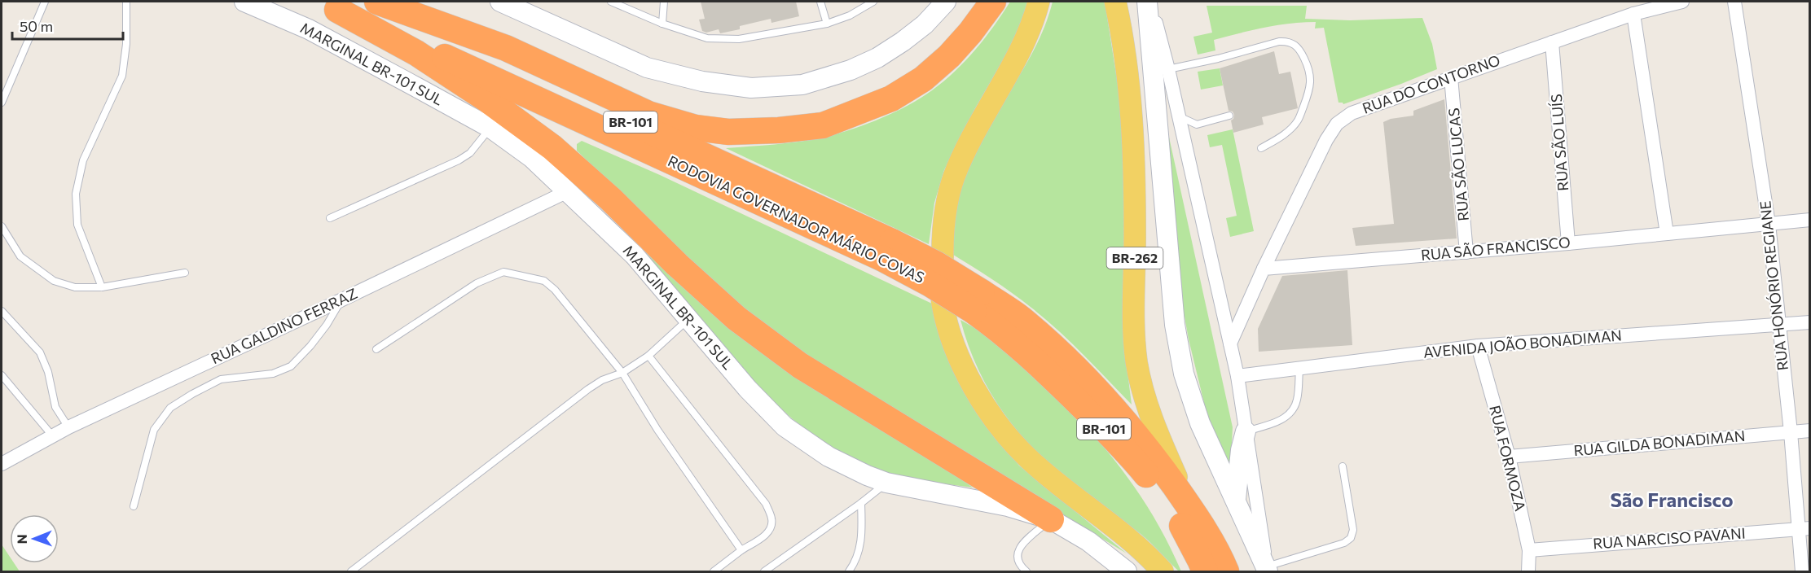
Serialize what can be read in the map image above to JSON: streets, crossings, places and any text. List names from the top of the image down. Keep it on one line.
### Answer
{"streets":{"highway":["BR-101","RODOVIA GOVERNADOR MÁRIO COVAS"],"main road":["MARGINAL BR-101 SUL","BR-262"],"street":["RUA DO CONTORNO","RUA SÃO LUÍS","RUA SÃO LUCAS","RUA SÃO FRANCISCO","RUA HONÓRIO REGIANE","RUA GALDINO FERRAZ","AVENIDA JOÃO BONADIMAN","RUA GILDA BONADIMAN","RUA FORMOZA","RUA NARCISO PAVANI"]},"crossings":[["MARGINAL BR-101 SUL","RUA GALDINO FERRAZ"],["RUA DO CONTORNO","RUA SÃO LUÍS"],["RUA DO CONTORNO","RUA SÃO LUCAS"],["RUA DO CONTORNO","RUA SÃO FRANCISCO"],["RUA SÃO LUÍS","RUA SÃO FRANCISCO"],["RUA SÃO LUCAS","RUA SÃO FRANCISCO"],["RODOVIA GOVERNADOR MÁRIO COVAS","BR-262"],["RUA SÃO FRANCISCO","RUA HONÓRIO REGIANE"],["RUA HONÓRIO REGIANE","AVENIDA JOÃO BONADIMAN"],["RUA HONÓRIO REGIANE","RUA GILDA BONADIMAN"],["RUA HONÓRIO REGIANE","RUA NARCISO PAVANI"],["AVENIDA JOÃO BONADIMAN","RUA FORMOZA"],["RUA GILDA BONADIMAN","RUA FORMOZA"],["RUA FORMOZA","RUA NARCISO PAVANI"]],"districts":["São Francisco"],"scale_bar":"50 m","north":"left"}
